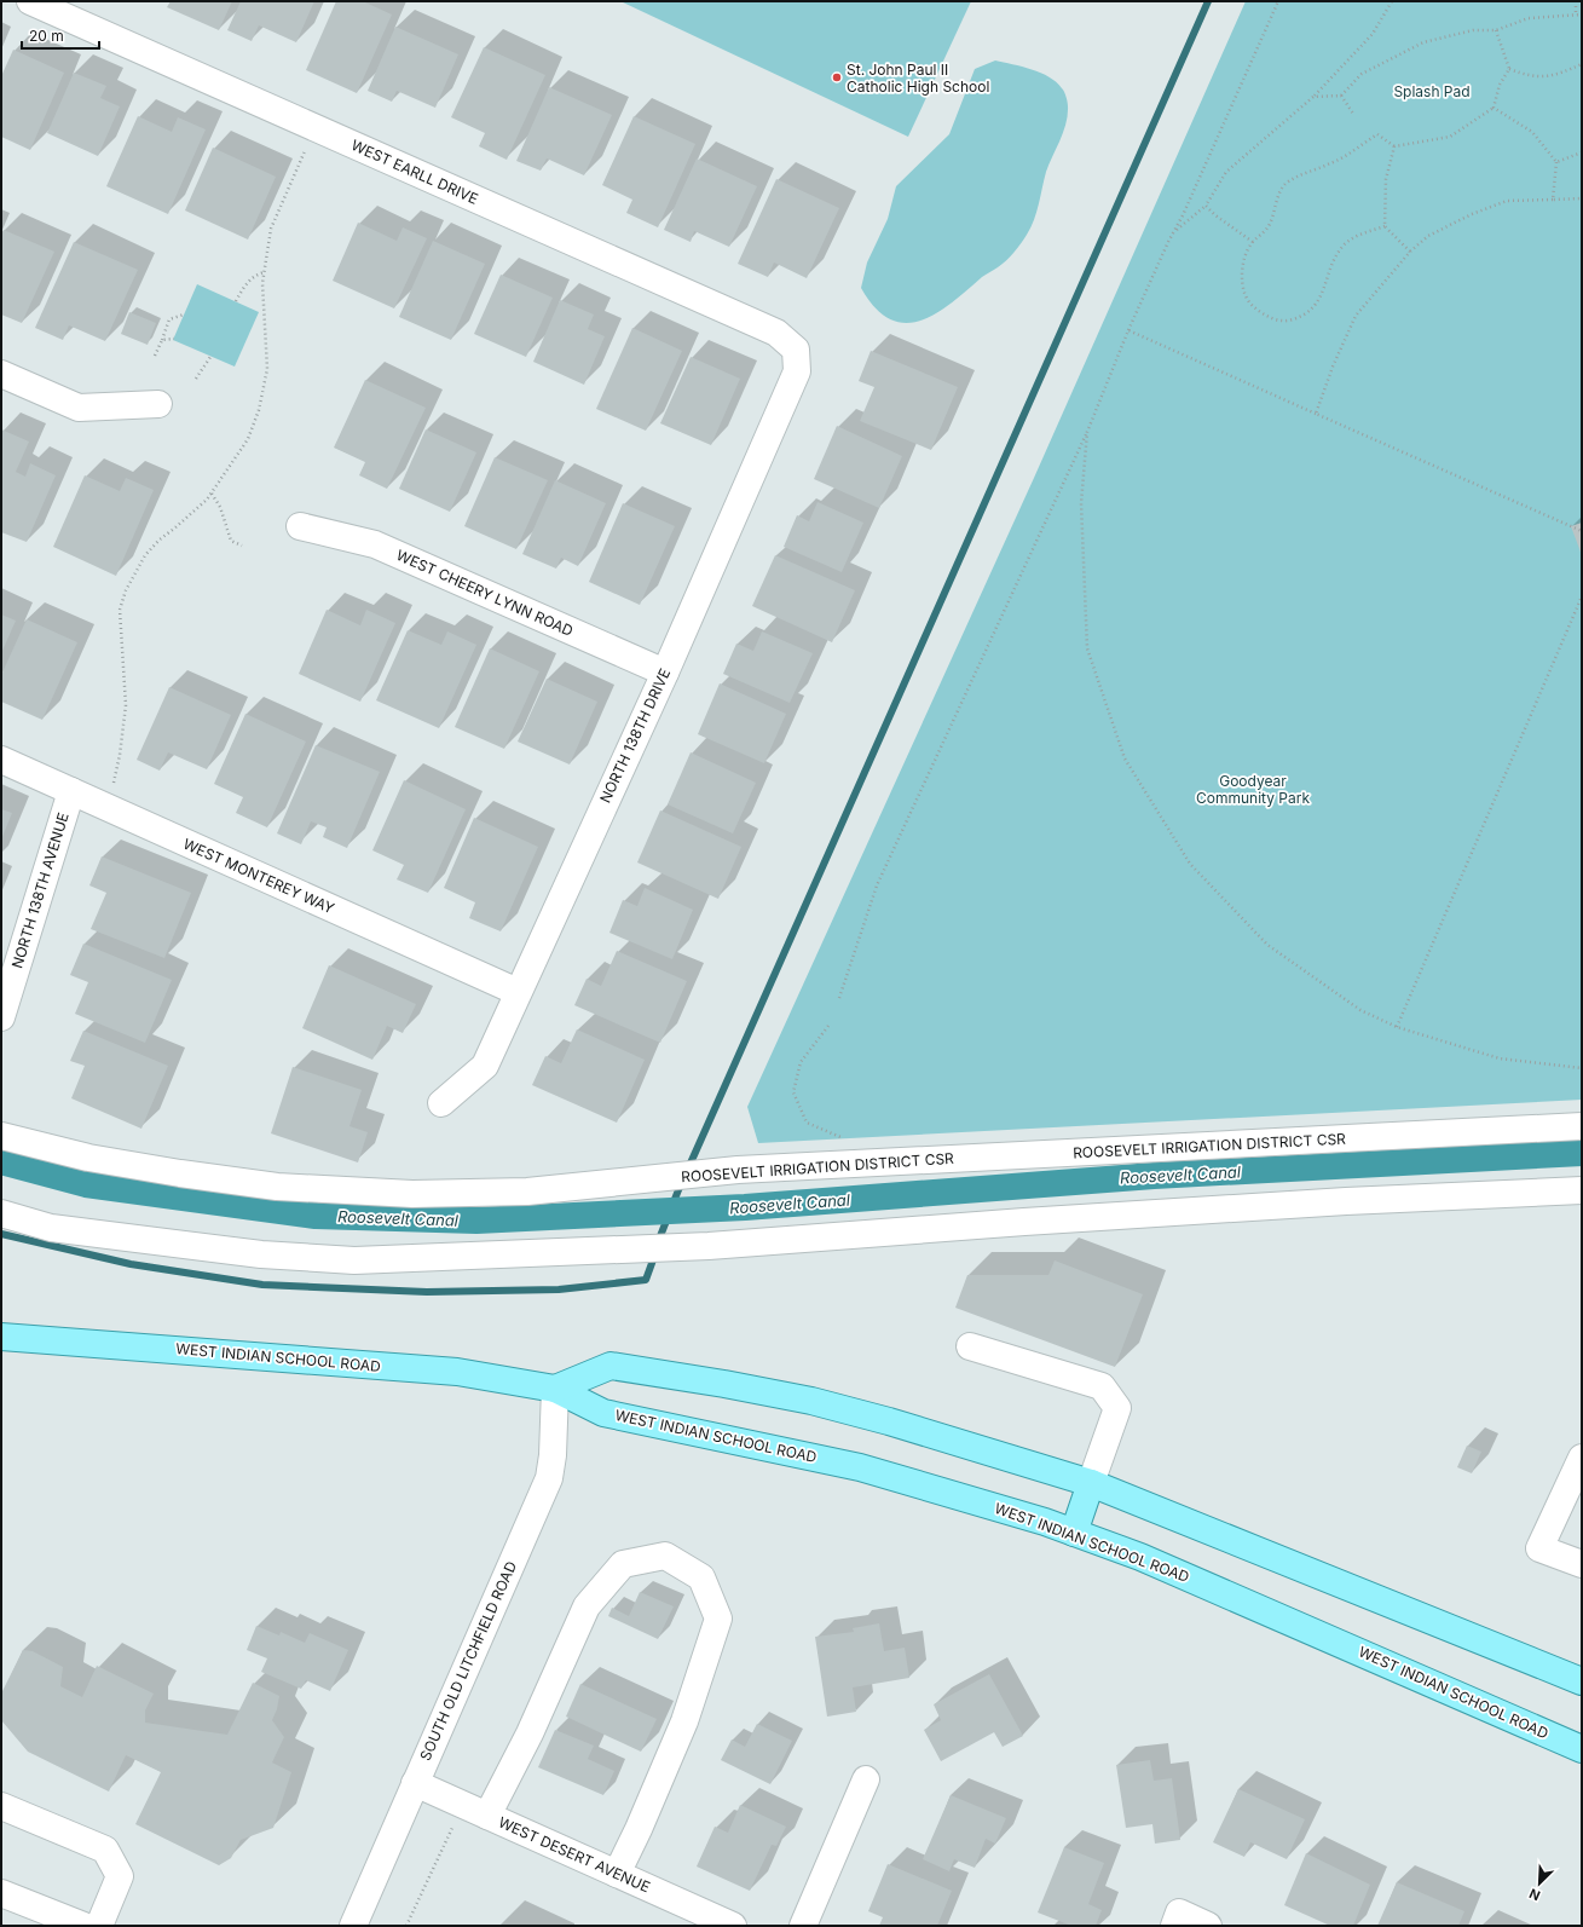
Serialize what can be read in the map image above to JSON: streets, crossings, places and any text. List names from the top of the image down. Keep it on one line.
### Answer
{"streets":{"main road":["WEST INDIAN SCHOOL ROAD"],"street":["WEST EARLL DRIVE","WEST CHEERY LYNN ROAD","NORTH 138TH DRIVE","WEST MONTEREY WAY","NORTH 138TH AVENUE","ROOSEVELT IRRIGATION DISTRICT CSR","SOUTH OLD LITCHFIELD ROAD","WEST DESERT AVENUE"]},"crossings":[["WEST EARLL DRIVE","NORTH 138TH DRIVE"],["WEST CHEERY LYNN ROAD","NORTH 138TH DRIVE"],["NORTH 138TH DRIVE","WEST MONTEREY WAY"],["WEST MONTEREY WAY","NORTH 138TH AVENUE"],["WEST INDIAN SCHOOL ROAD","SOUTH OLD LITCHFIELD ROAD"],["SOUTH OLD LITCHFIELD ROAD","WEST DESERT AVENUE"]],"water":["Roosevelt Canal"],"parks":["Splash Pad","Goodyear Community Park"],"places":["St. John Paul II Catholic High School"],"scale_bar":"20 m","north":"bottom left"}
